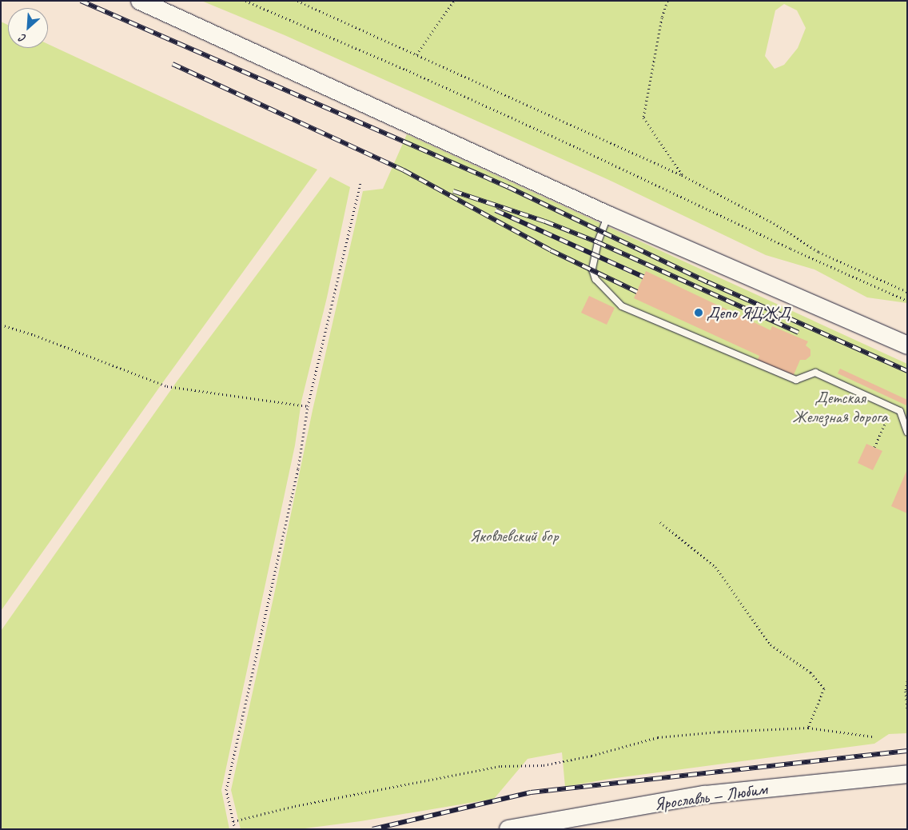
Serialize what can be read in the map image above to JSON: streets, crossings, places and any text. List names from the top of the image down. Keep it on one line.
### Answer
{"streets":{"street":["Ярославль — Любим"]},"parks":["Детская Железная дорога","Яковлевский бор"],"places":["Депо ЯДЖД"],"north":"bottom left"}
